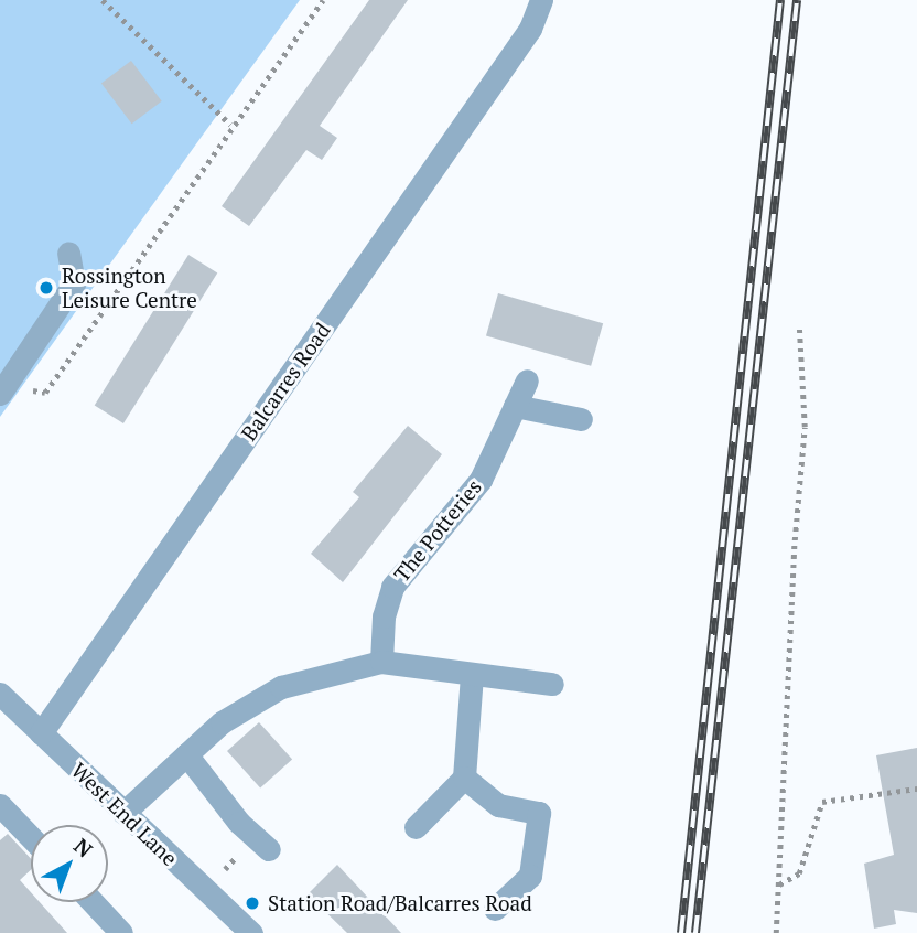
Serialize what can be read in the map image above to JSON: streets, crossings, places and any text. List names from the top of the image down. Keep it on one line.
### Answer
{"streets":{"street":["Balcarres Road","The Potteries","West End Lane"]},"crossings":[["Balcarres Road","West End Lane"]],"places":["Rossington Leisure Centre","Station Road/Balcarres Road"],"north":"top right"}
